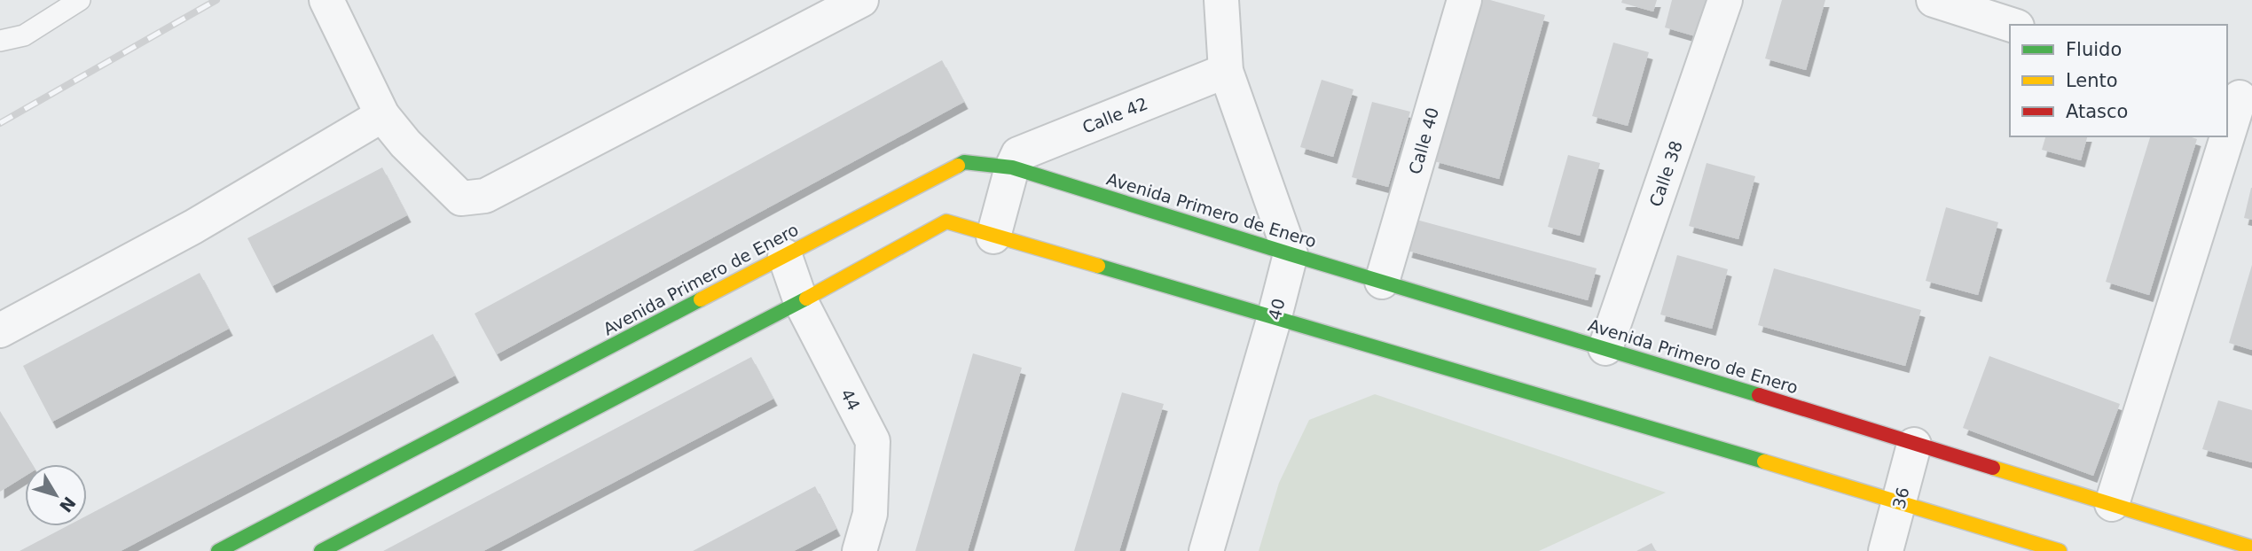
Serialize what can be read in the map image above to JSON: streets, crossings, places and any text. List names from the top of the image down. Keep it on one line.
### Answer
{"streets":{"street":["Calle 42","Calle 40","Calle 38","Avenida Primero de Enero","40","44","36"]},"crossings":[["Calle 42","Avenida Primero de Enero"],["Calle 40","Avenida Primero de Enero"],["Calle 38","Avenida Primero de Enero"],["Avenida Primero de Enero","40"],["Avenida Primero de Enero","44"],["Avenida Primero de Enero","36"]],"legend":["Fluido","Lento","Atasco"],"north":"bottom right"}
